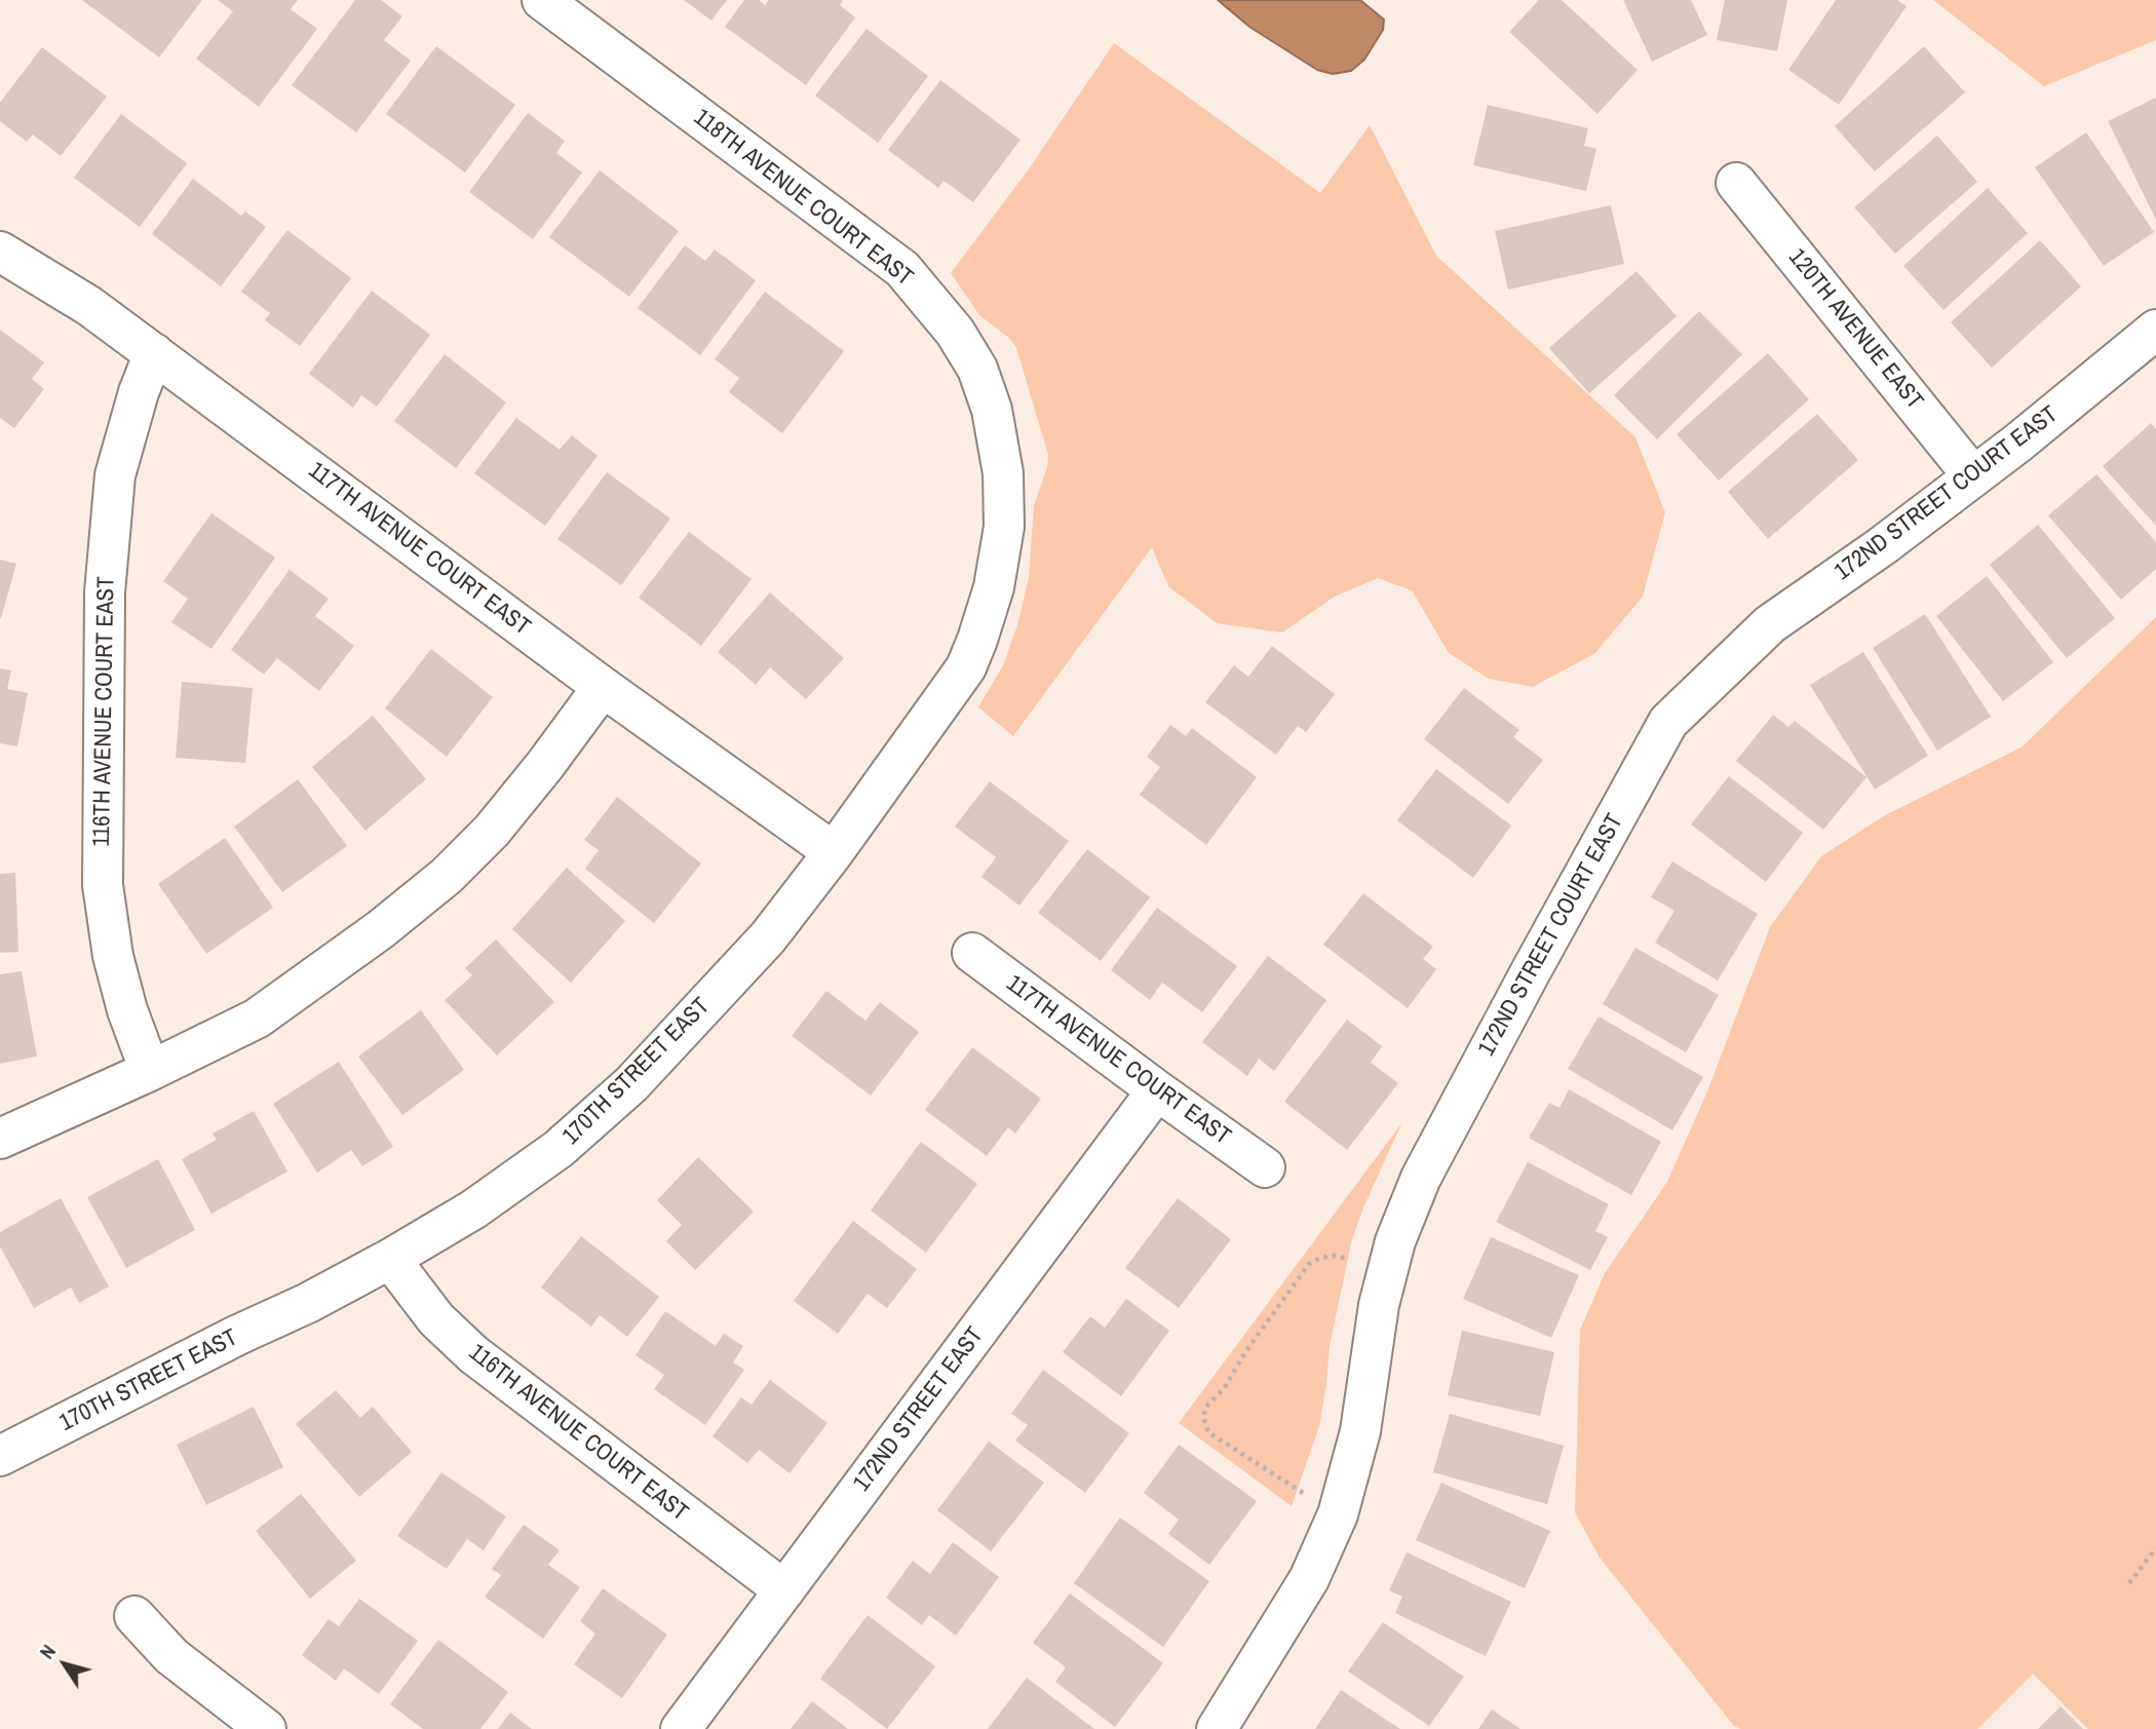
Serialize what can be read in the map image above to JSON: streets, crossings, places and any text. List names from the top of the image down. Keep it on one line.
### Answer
{"streets":{"street":["118TH AVENUE COURT EAST","120TH AVENUE EAST","172ND STREET COURT EAST","117TH AVENUE COURT EAST","116TH AVENUE COURT EAST","170TH STREET EAST","172ND STREET EAST"]},"crossings":[["118TH AVENUE COURT EAST","170TH STREET EAST"],["120TH AVENUE EAST","172ND STREET COURT EAST"],["117TH AVENUE COURT EAST","116TH AVENUE COURT EAST"],["117TH AVENUE COURT EAST","170TH STREET EAST"],["117TH AVENUE COURT EAST","172ND STREET EAST"],["116TH AVENUE COURT EAST","170TH STREET EAST"],["116TH AVENUE COURT EAST","172ND STREET EAST"]],"north":"top left"}
